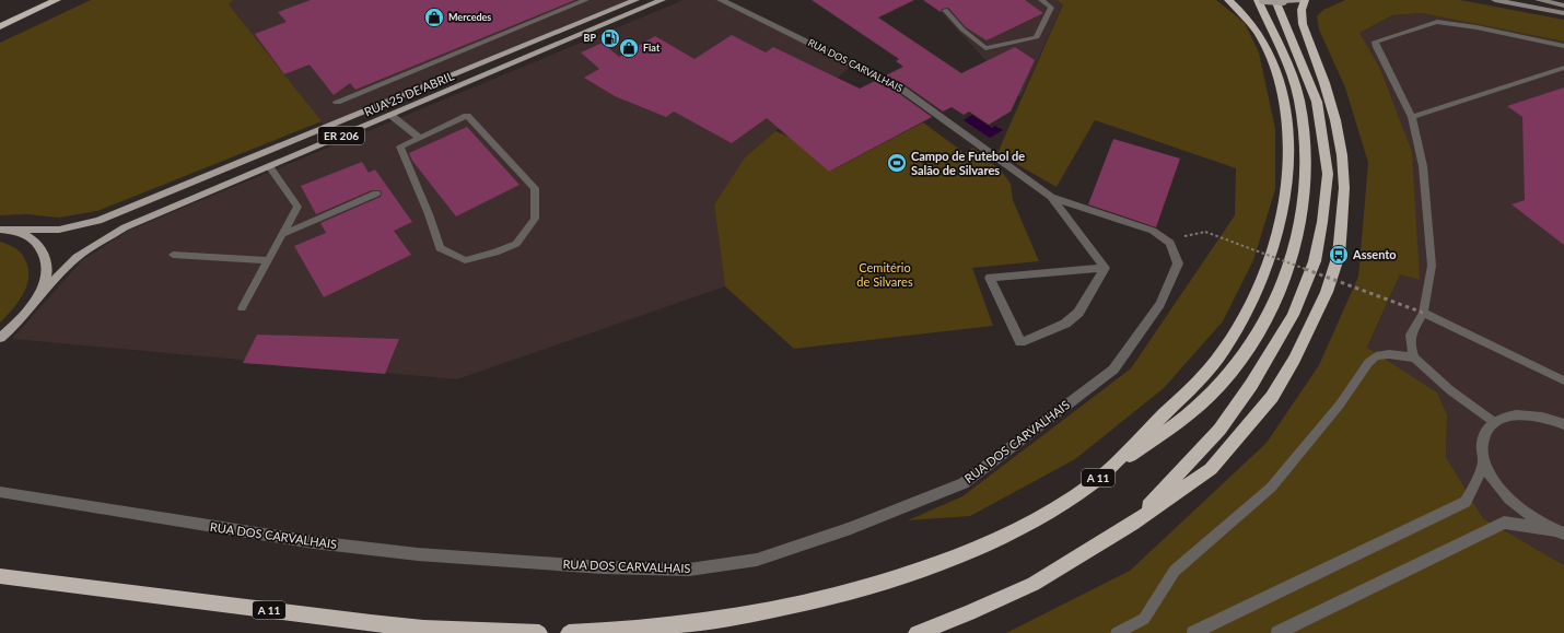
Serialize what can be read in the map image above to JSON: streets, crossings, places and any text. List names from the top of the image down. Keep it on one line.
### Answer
{"streets":{"highway":["A 11"],"main road":["RUA 25 DE ABRIL","ER 206"],"street":["RUA DOS CARVALHAIS"]},"crossings":[["RUA 25 DE ABRIL","ER 206"]],"parks":["Cemitério de Silvares"],"places":{"shop":["Mercedes","Fiat"],"fuel station":["BP"],"sports":["Campo de Futebol de Salão de Silvares"],"bus stop":["Assento"]}}
